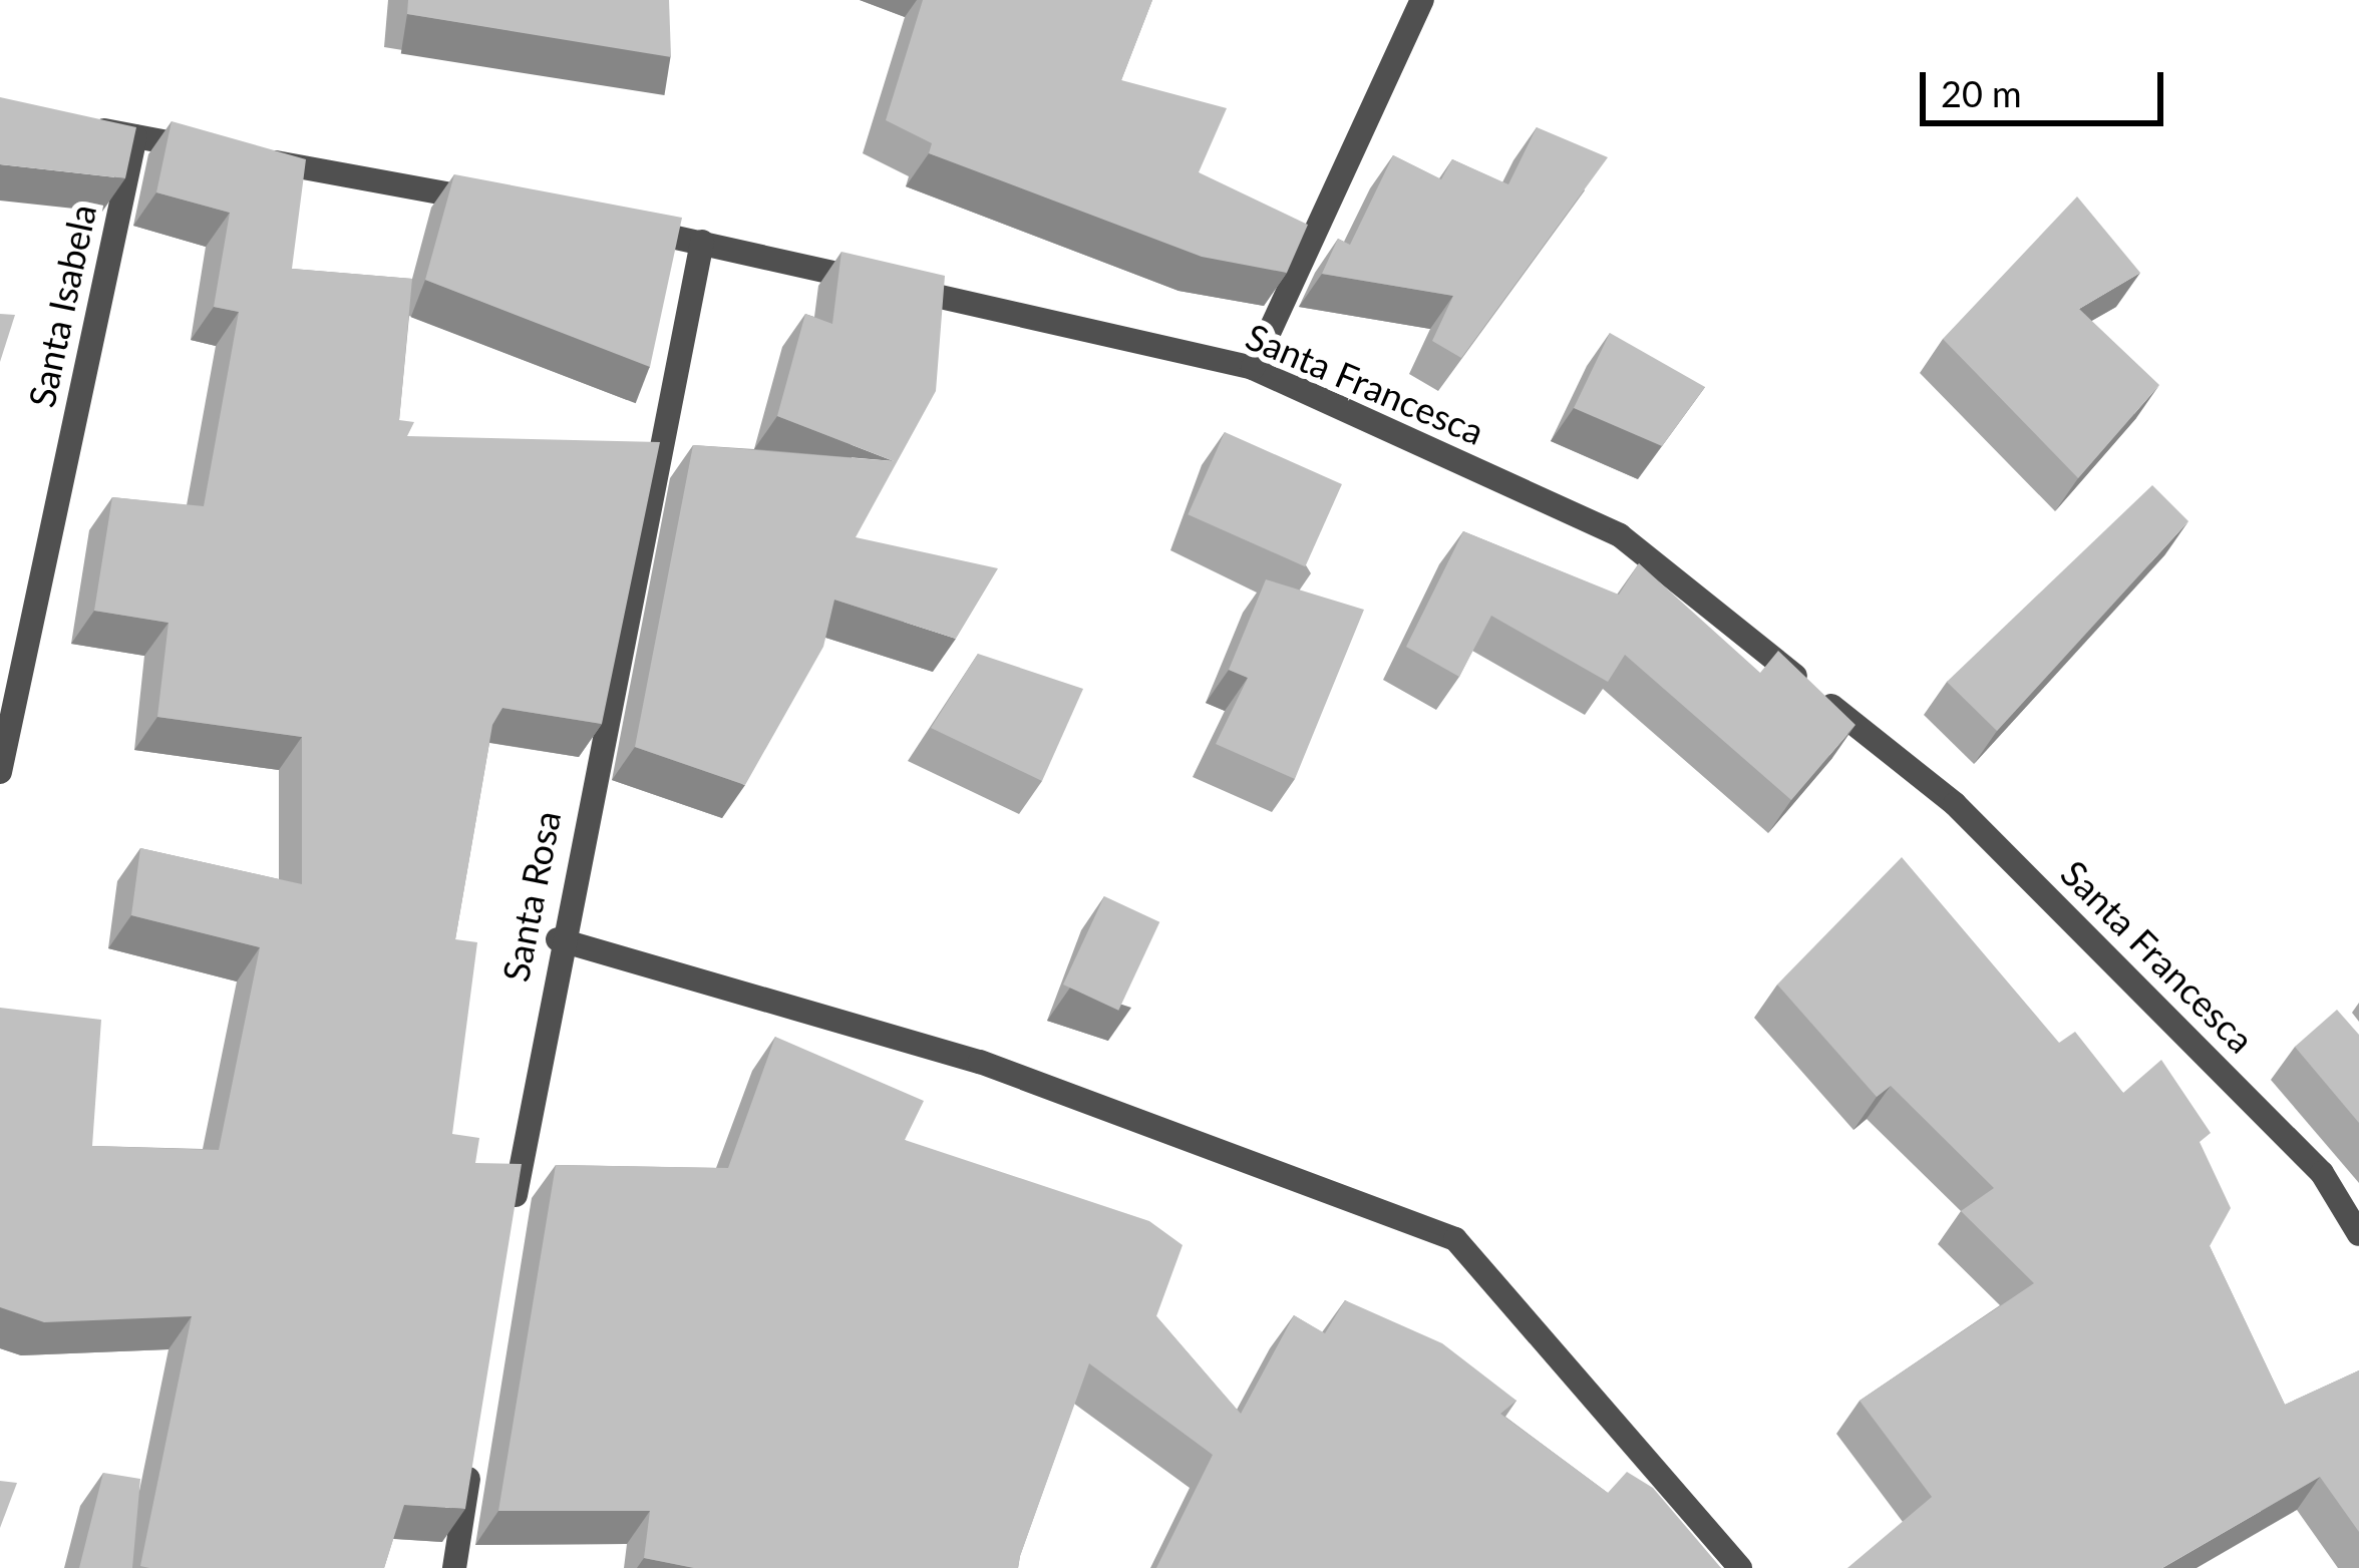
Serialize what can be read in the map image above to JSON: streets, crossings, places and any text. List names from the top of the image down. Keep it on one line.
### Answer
{"streets":{"street":["Santa Isabela","Santa Francesca","Santa Rosa"]},"crossings":[["Santa Francesca","Santa Rosa"]],"scale_bar":"20 m"}
